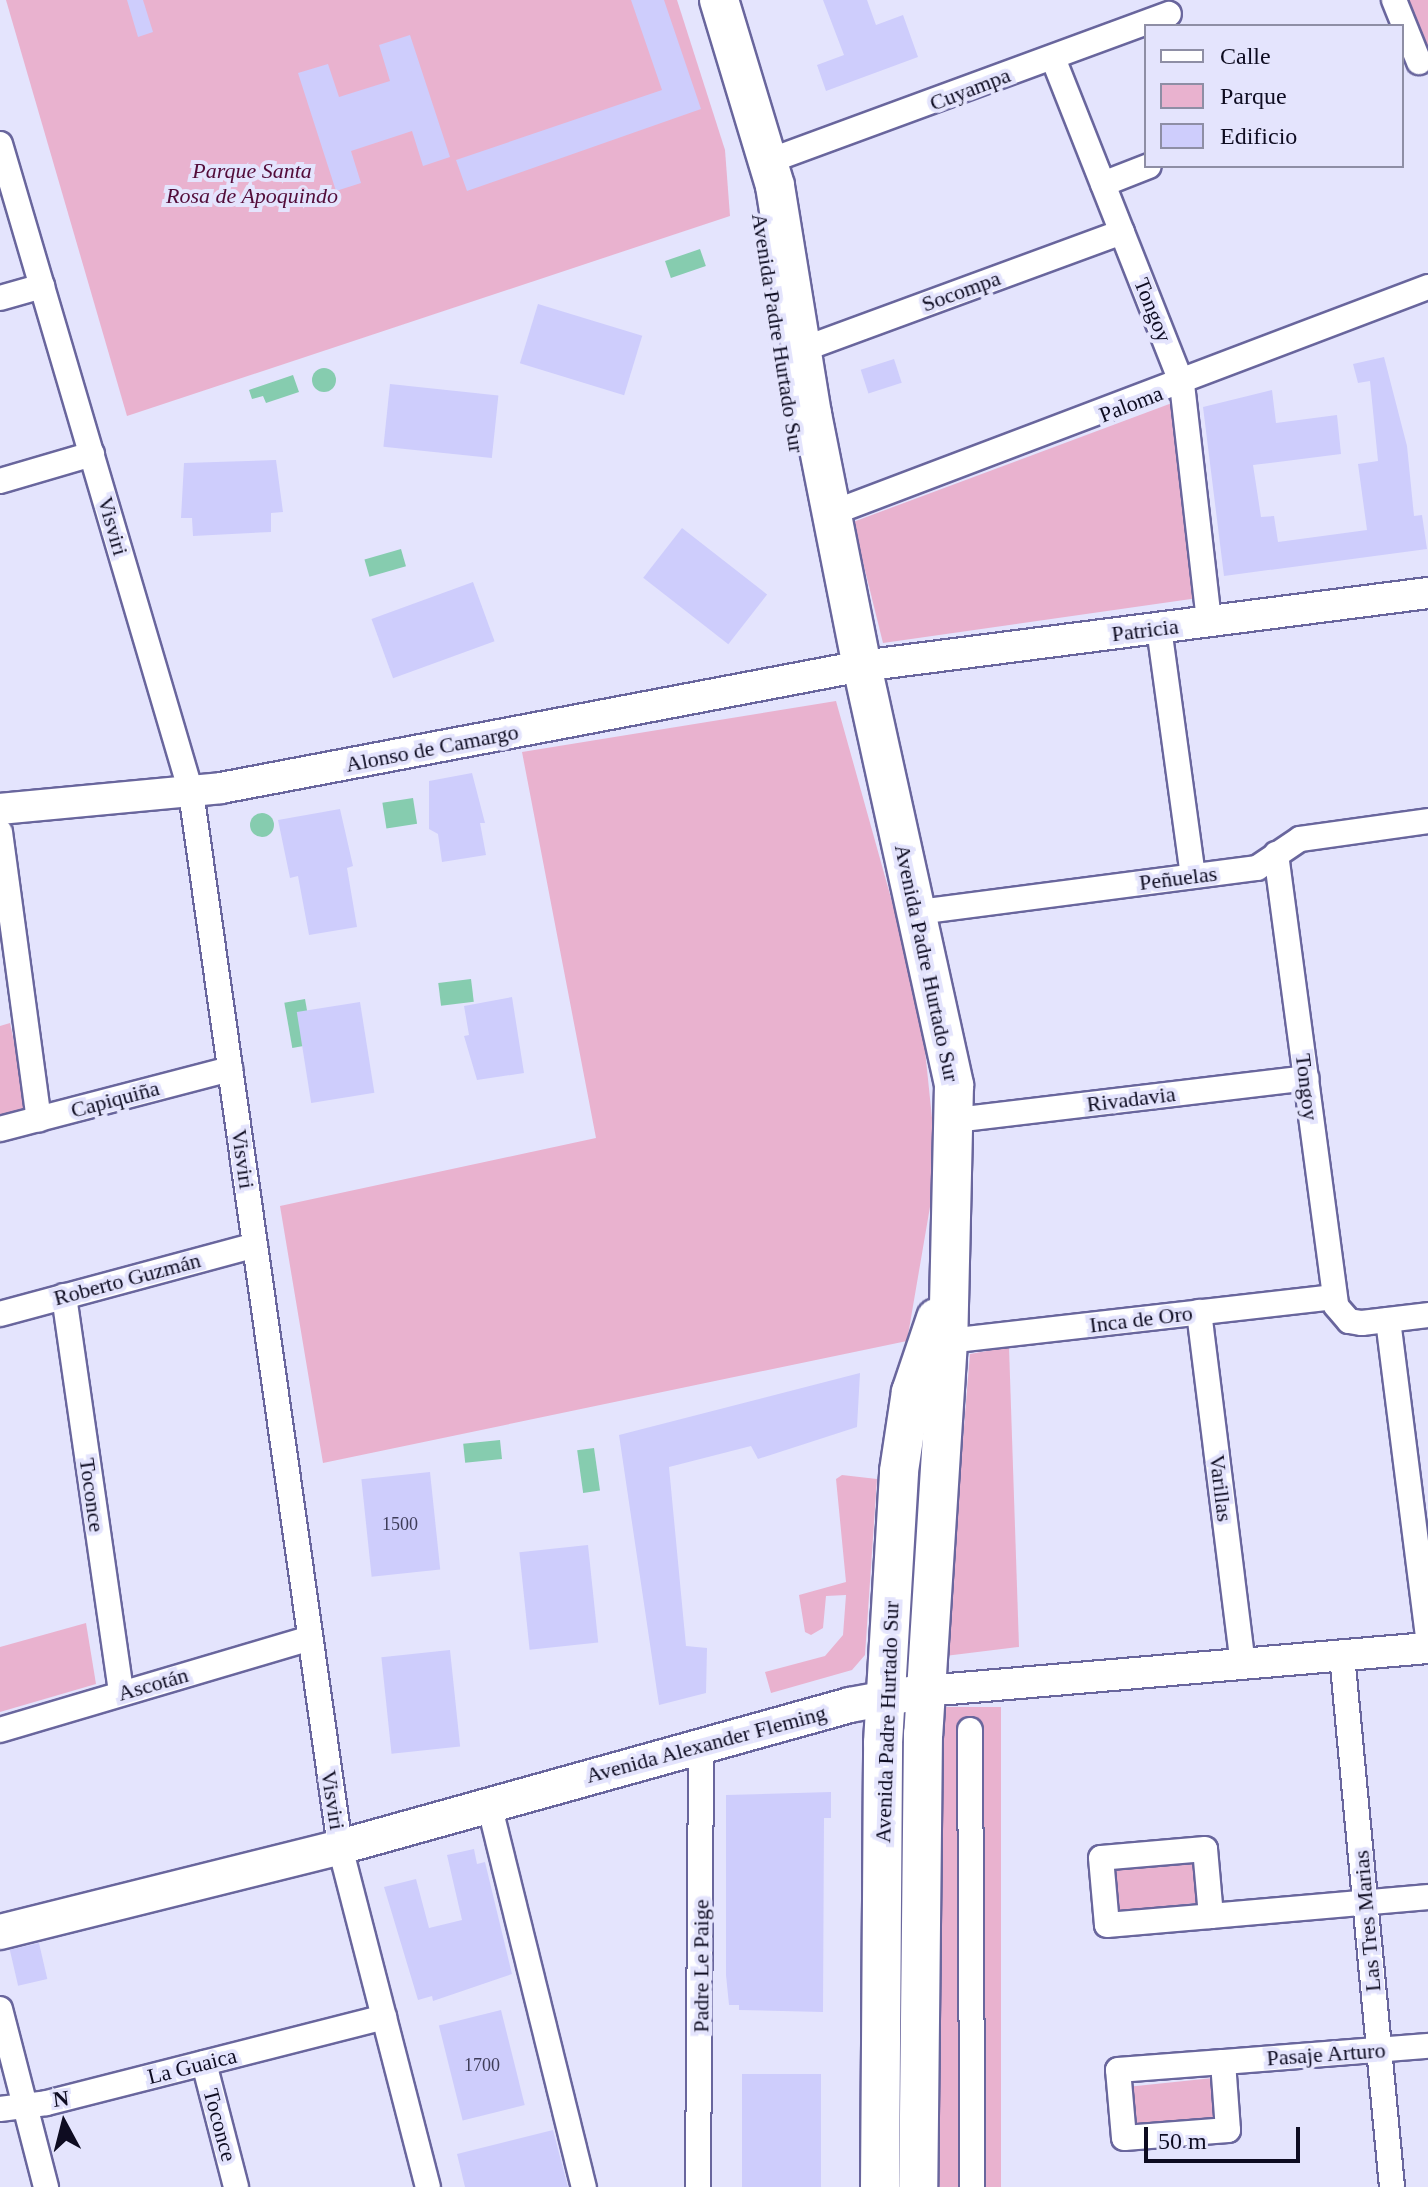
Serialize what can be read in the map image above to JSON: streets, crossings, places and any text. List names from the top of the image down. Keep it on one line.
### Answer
{"streets":{"main road":["Avenida Padre Hurtado Sur","Avenida Alexander Fleming"],"street":["Cuyampa","Socompa","Tongoy","Paloma","Visviri","Patricia","Alonso de Camargo","Peñuelas","Capiquiña","Rivadavia","Roberto Guzmán","Inca de Oro","Varillas","Toconce","Ascotán","Las Tres Marias","Padre Le Paige","Pasaje Arturo","La Guaica"]},"crossings":[["Cuyampa","Tongoy"],["Cuyampa","Avenida Padre Hurtado Sur"],["Socompa","Tongoy"],["Socompa","Avenida Padre Hurtado Sur"],["Tongoy","Paloma"],["Tongoy","Patricia"],["Tongoy","Peñuelas"],["Tongoy","Rivadavia"],["Tongoy","Inca de Oro"],["Avenida Padre Hurtado Sur","Paloma"],["Avenida Padre Hurtado Sur","Patricia"],["Avenida Padre Hurtado Sur","Alonso de Camargo"],["Avenida Padre Hurtado Sur","Peñuelas"],["Avenida Padre Hurtado Sur","Rivadavia"],["Avenida Padre Hurtado Sur","Inca de Oro"],["Avenida Padre Hurtado Sur","Avenida Alexander Fleming"],["Visviri","Alonso de Camargo"],["Visviri","Capiquiña"],["Visviri","Roberto Guzmán"],["Visviri","Ascotán"],["Visviri","Avenida Alexander Fleming"],["Visviri","La Guaica"],["Patricia","Alonso de Camargo"],["Roberto Guzmán","Toconce"],["Inca de Oro","Varillas"],["Varillas","Avenida Alexander Fleming"],["Toconce","Ascotán"],["Toconce","La Guaica"],["Avenida Alexander Fleming","Las Tres Marias"],["Avenida Alexander Fleming","Padre Le Paige"],["Las Tres Marias","Pasaje Arturo"]],"parks":["Parque Santa Rosa de Apoquindo"],"house_numbers":["1500","1700"],"legend":["Calle","Parque","Edificio"],"scale_bar":"50 m","north":"top"}
